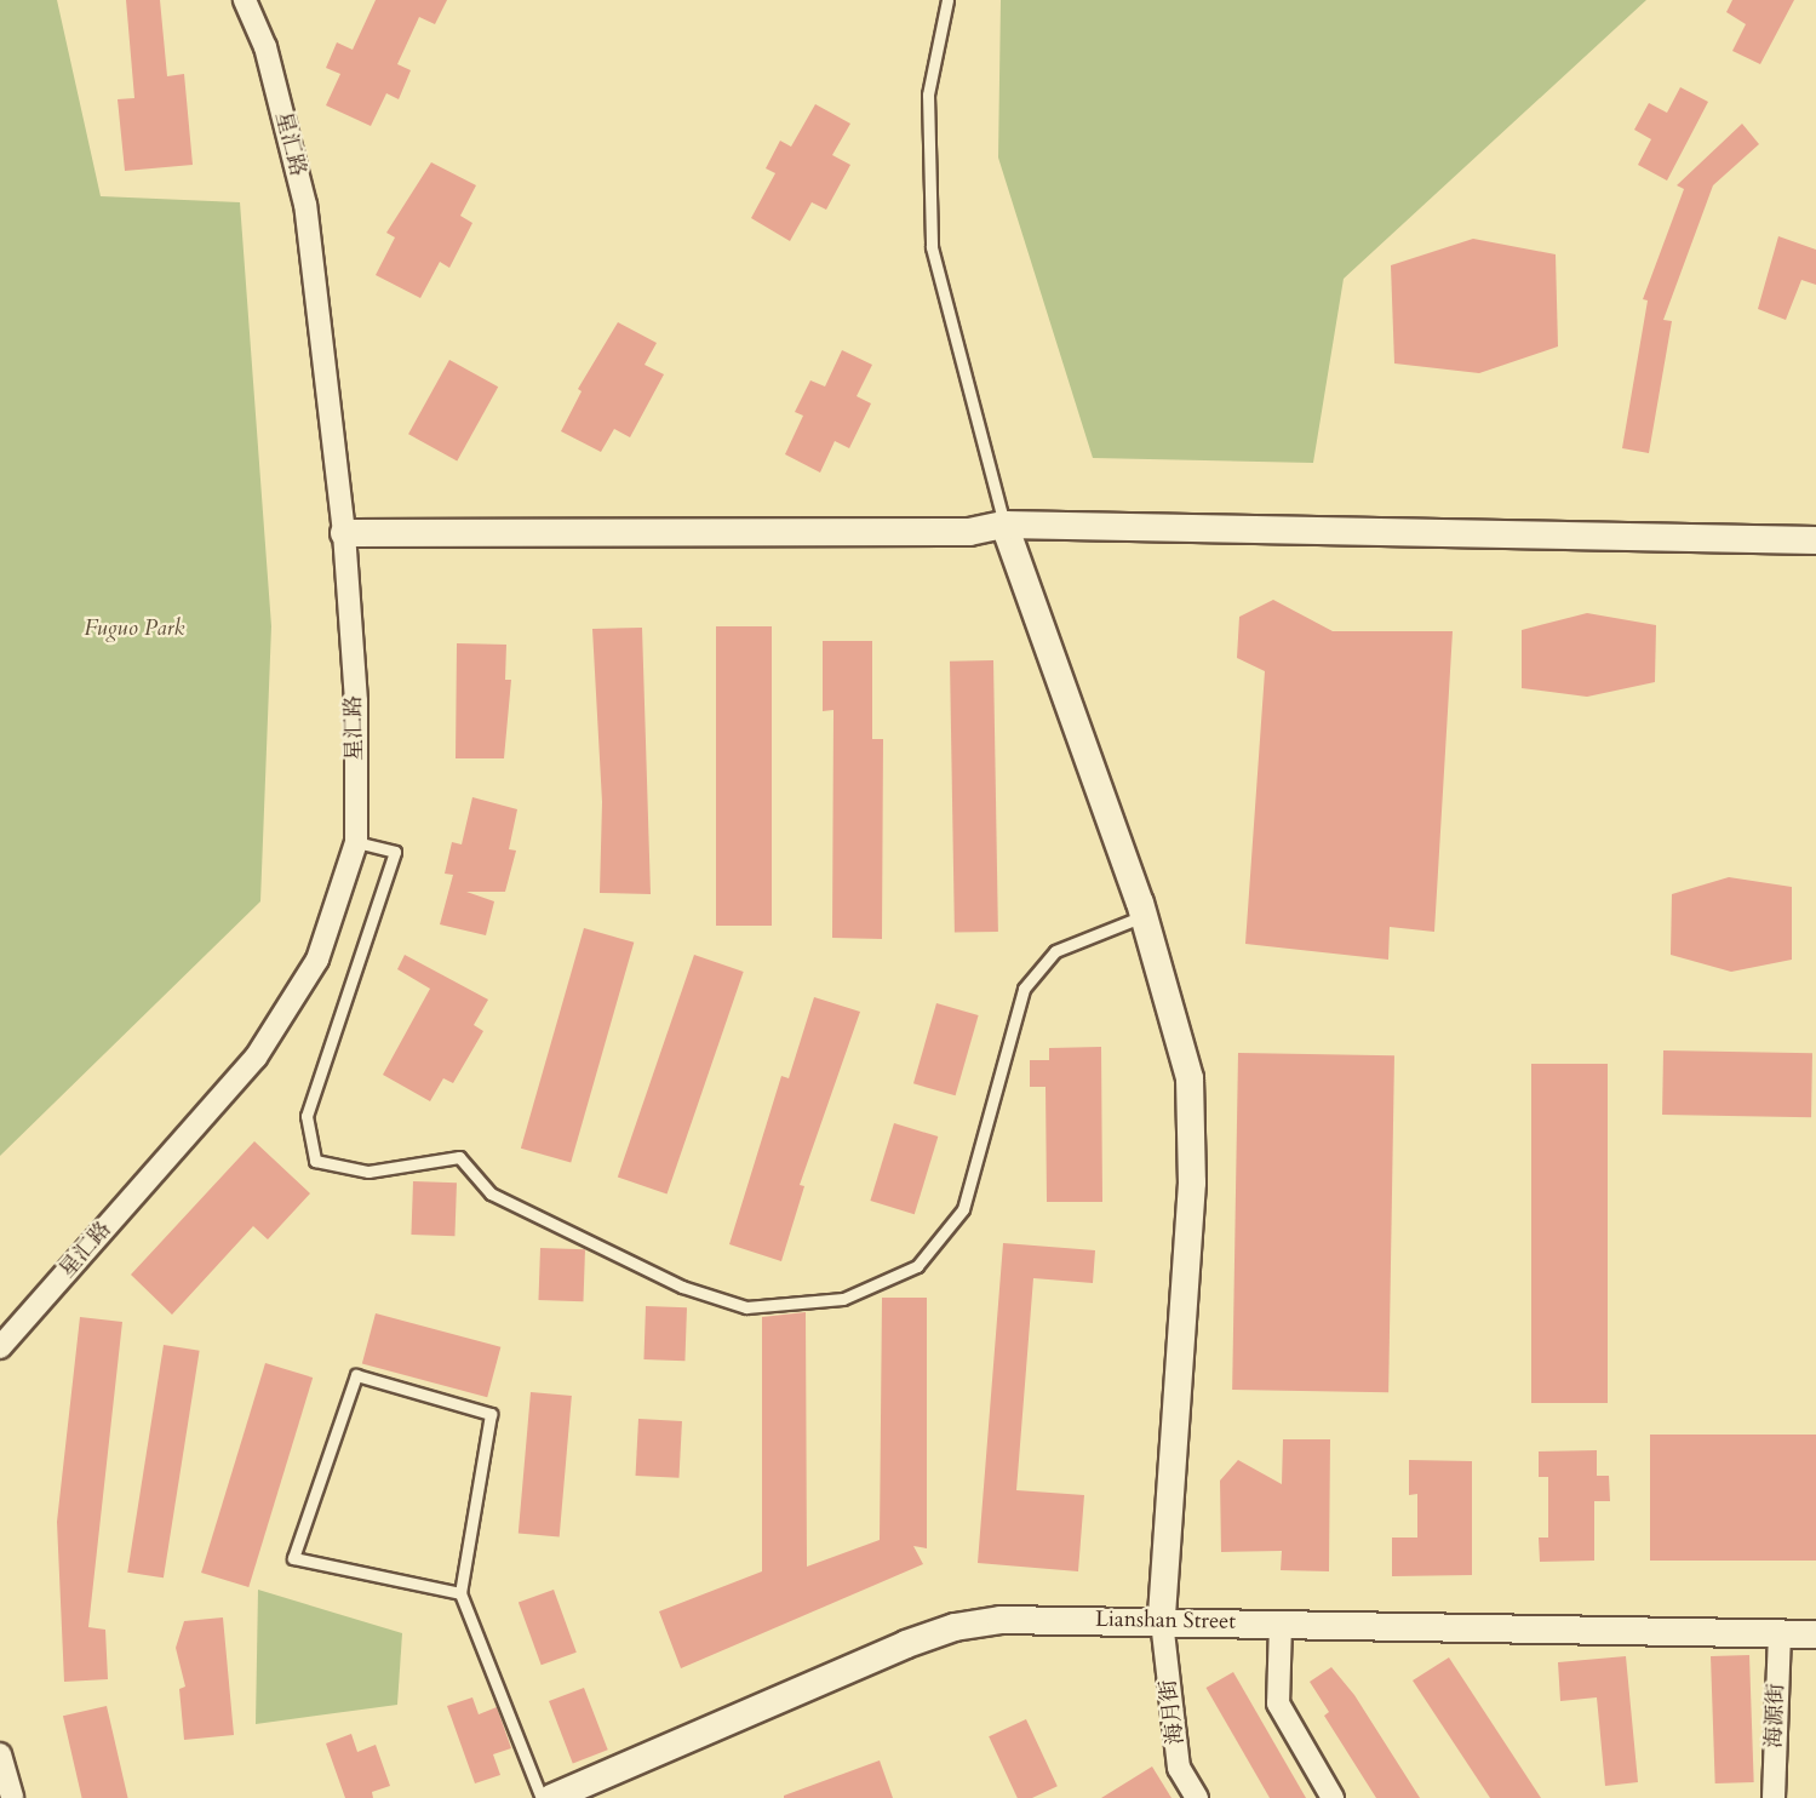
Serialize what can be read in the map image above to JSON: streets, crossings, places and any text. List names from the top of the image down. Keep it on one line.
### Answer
{"streets":{"street":["星汇路","Lianshan Street","海月街","海源街"]},"crossings":[["Lianshan Street","海月街"],["Lianshan Street","海源街"]],"parks":["Fuguo Park"]}
